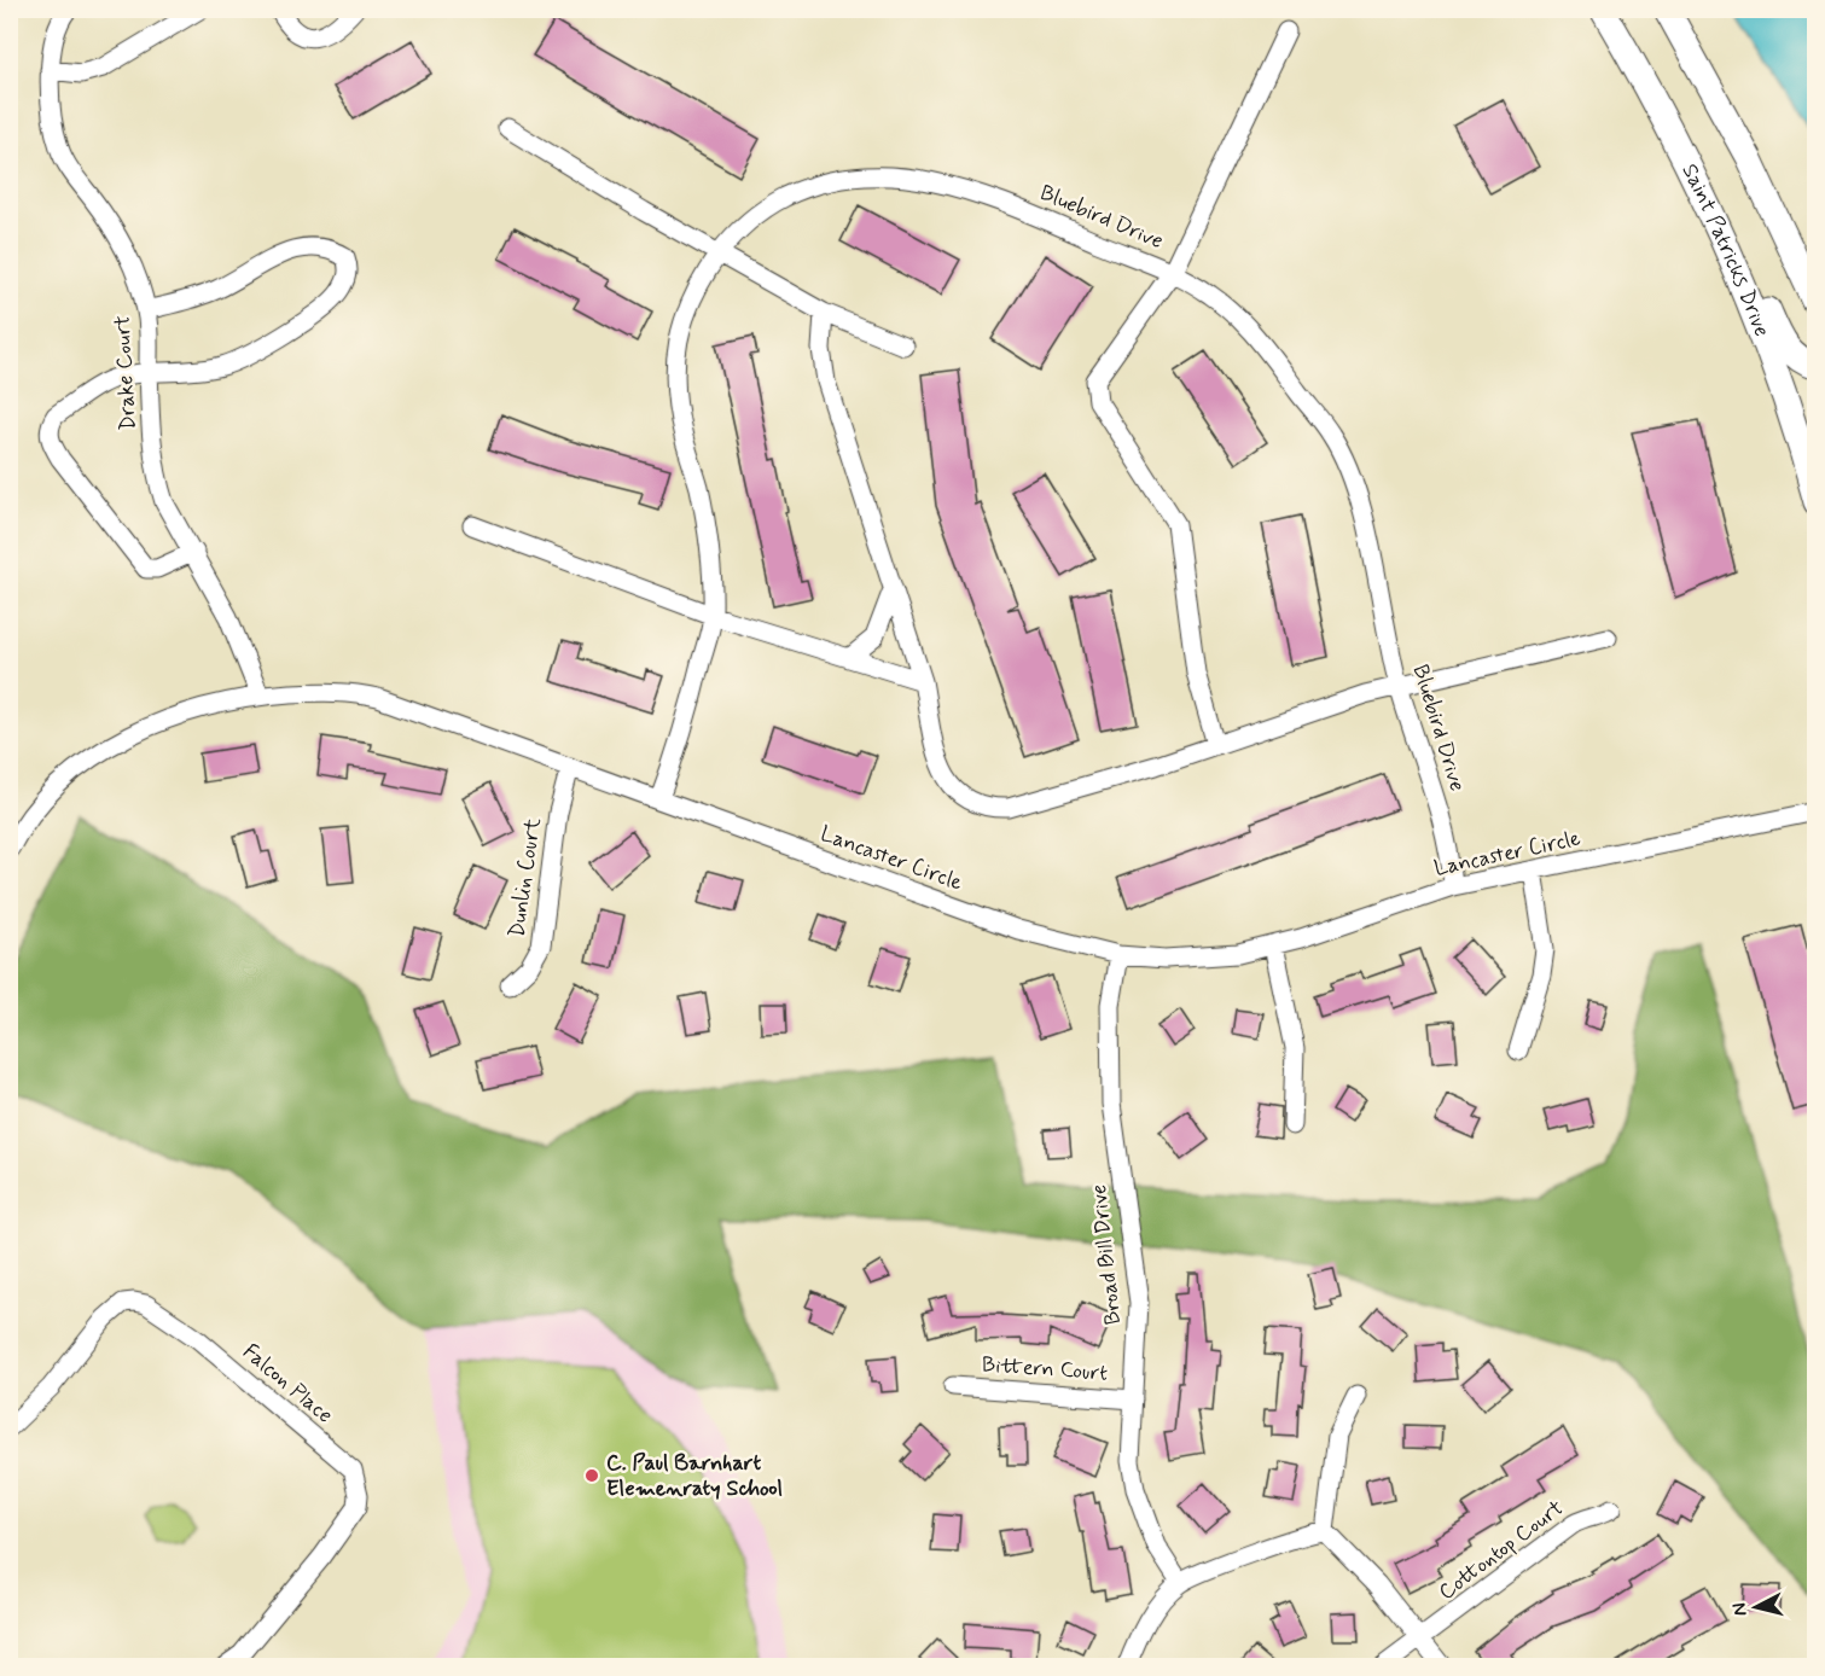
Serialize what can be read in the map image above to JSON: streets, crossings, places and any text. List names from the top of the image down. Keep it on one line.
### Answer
{"streets":{"main road":["Saint Patricks Drive"],"street":["Bluebird Drive","Drake Court","Lancaster Circle","Dunlin Court","Broad Bill Drive","Bittern Court","Falcon Place","Cottontop Court"]},"crossings":[["Bluebird Drive","Lancaster Circle"],["Drake Court","Lancaster Circle"],["Lancaster Circle","Dunlin Court"],["Lancaster Circle","Broad Bill Drive"],["Broad Bill Drive","Bittern Court"]],"places":["C. Paul Barnhart Elemenraty School"],"north":"left"}
